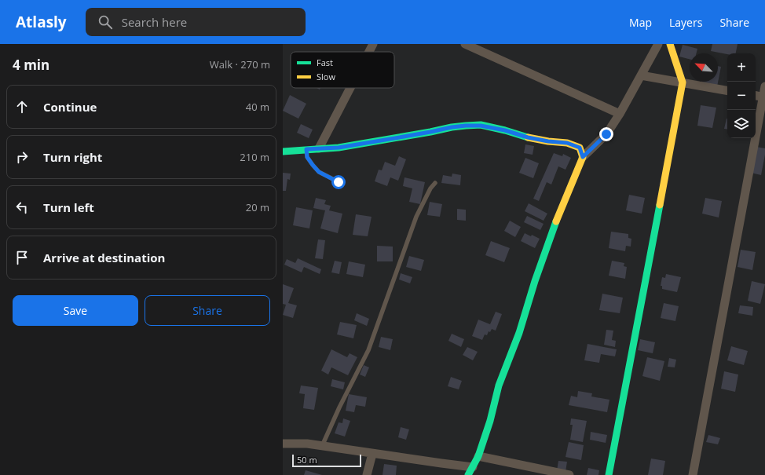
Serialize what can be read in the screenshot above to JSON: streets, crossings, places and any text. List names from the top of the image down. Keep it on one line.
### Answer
{"legend":["Fast","Slow"],"scale_bar":"50 m","north":"top left","page":{"header":"Atlasly","search":"Search here","nav":["Map","Layers","Share"],"heading":["4 min","Walk · 270 m"],"map_buttons":["+","−"],"list":[["Continue","40 m"],["Turn right","210 m"],["Turn left","20 m"],"Arrive at destination"],"buttons":["Save","Share"],"scale":"50 m"}}
